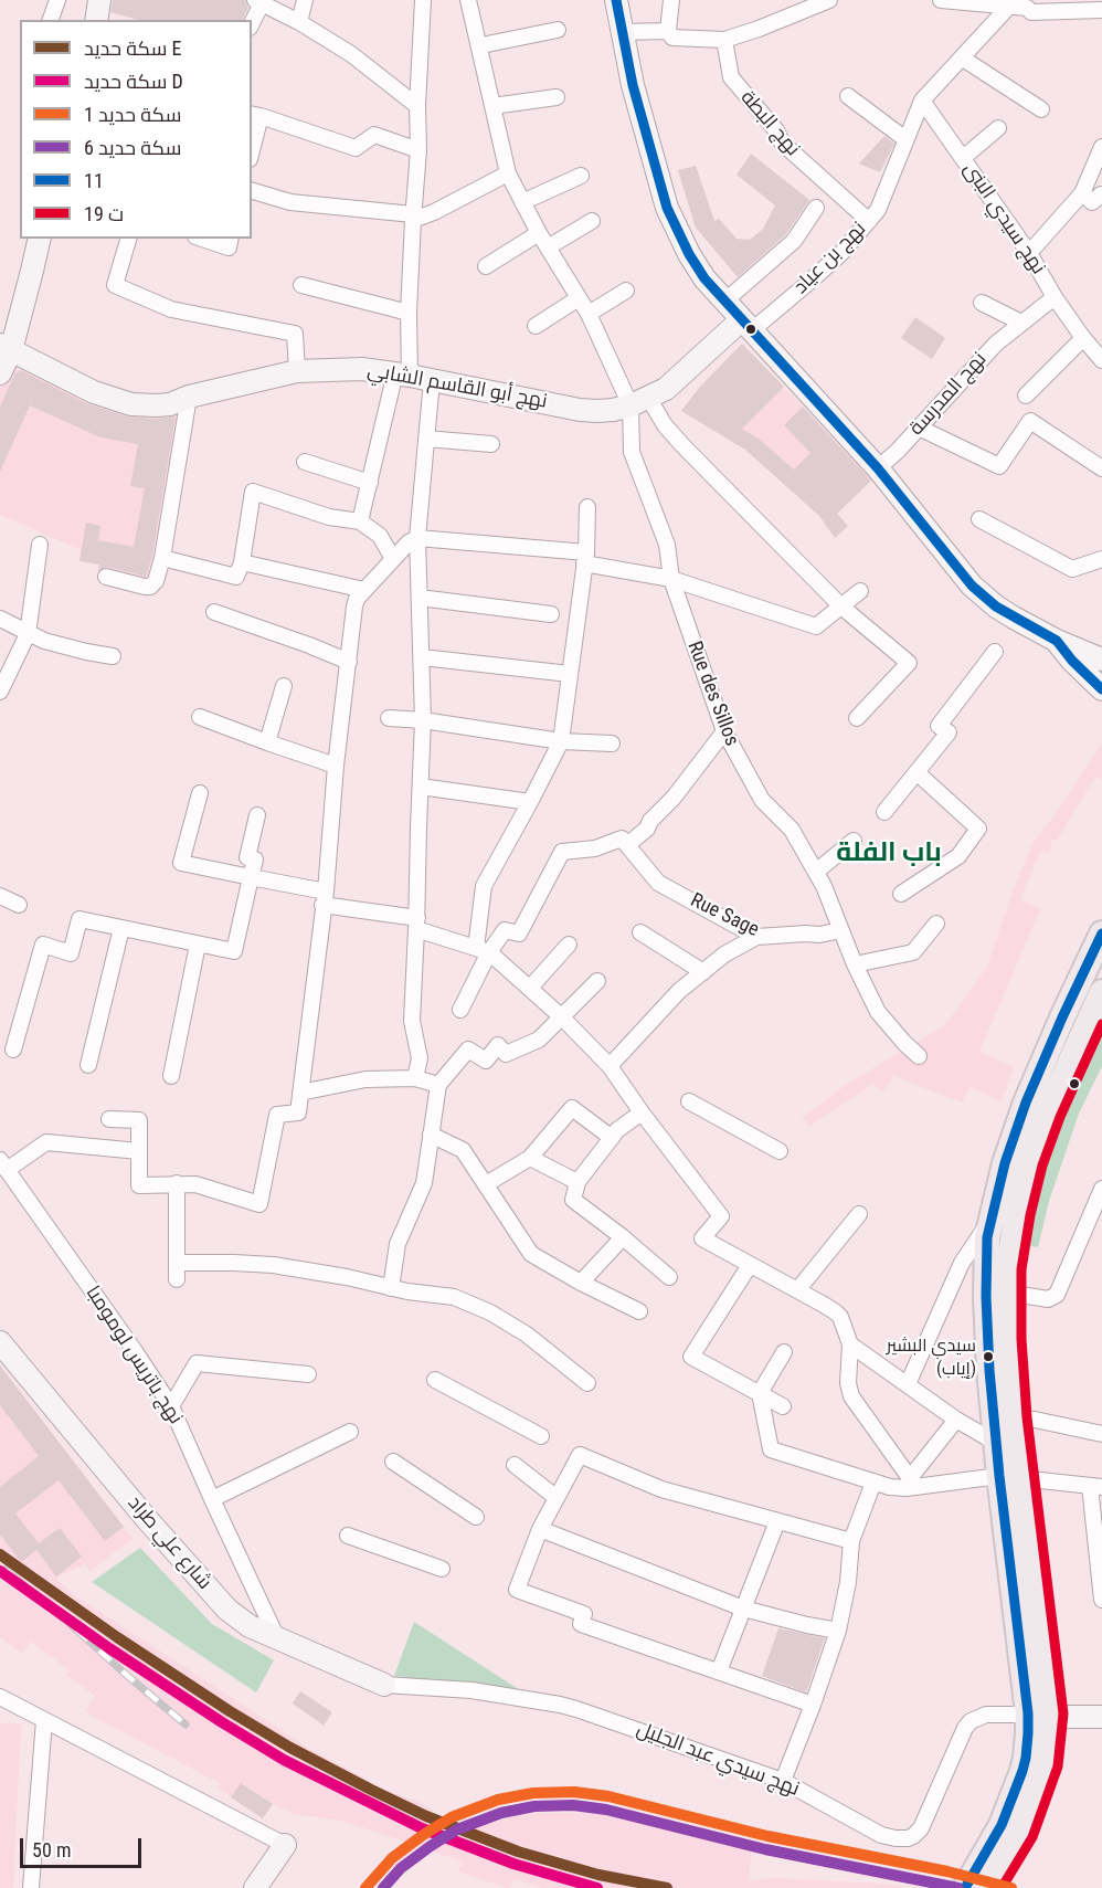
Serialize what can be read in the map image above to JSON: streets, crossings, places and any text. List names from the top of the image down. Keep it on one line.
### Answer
{"streets":{"street":["نهج البطة","نهج سيدي البنى","نهج بن عياد","نهج أبو القاسم الشابي","نهج المدرسة","Rue des Sillos","Rue Sage","نهج باتريس لومومبا","شارع علي طراد","نهج سيدي عبد الجليل"]},"crossings":[["نهج البطة","نهج بن عياد"],["نهج سيدي البنى","نهج بن عياد"],["نهج سيدي البنى","نهج المدرسة"],["نهج بن عياد","نهج أبو القاسم الشابي"],["نهج أبو القاسم الشابي","Rue des Sillos"],["Rue des Sillos","Rue Sage"],["نهج باتريس لومومبا","شارع علي طراد"],["شارع علي طراد","نهج سيدي عبد الجليل"]],"districts":["باب الفلة"],"places":["سيدي البشير (إياب)"],"lines":["transit line 11","rail line E","rail line D","rail line 1","rail line 6"],"legend":["سكة حديد E","سكة حديد D","سكة حديد 1","سكة حديد 6","11","19 ت"],"scale_bar":"50 m"}
